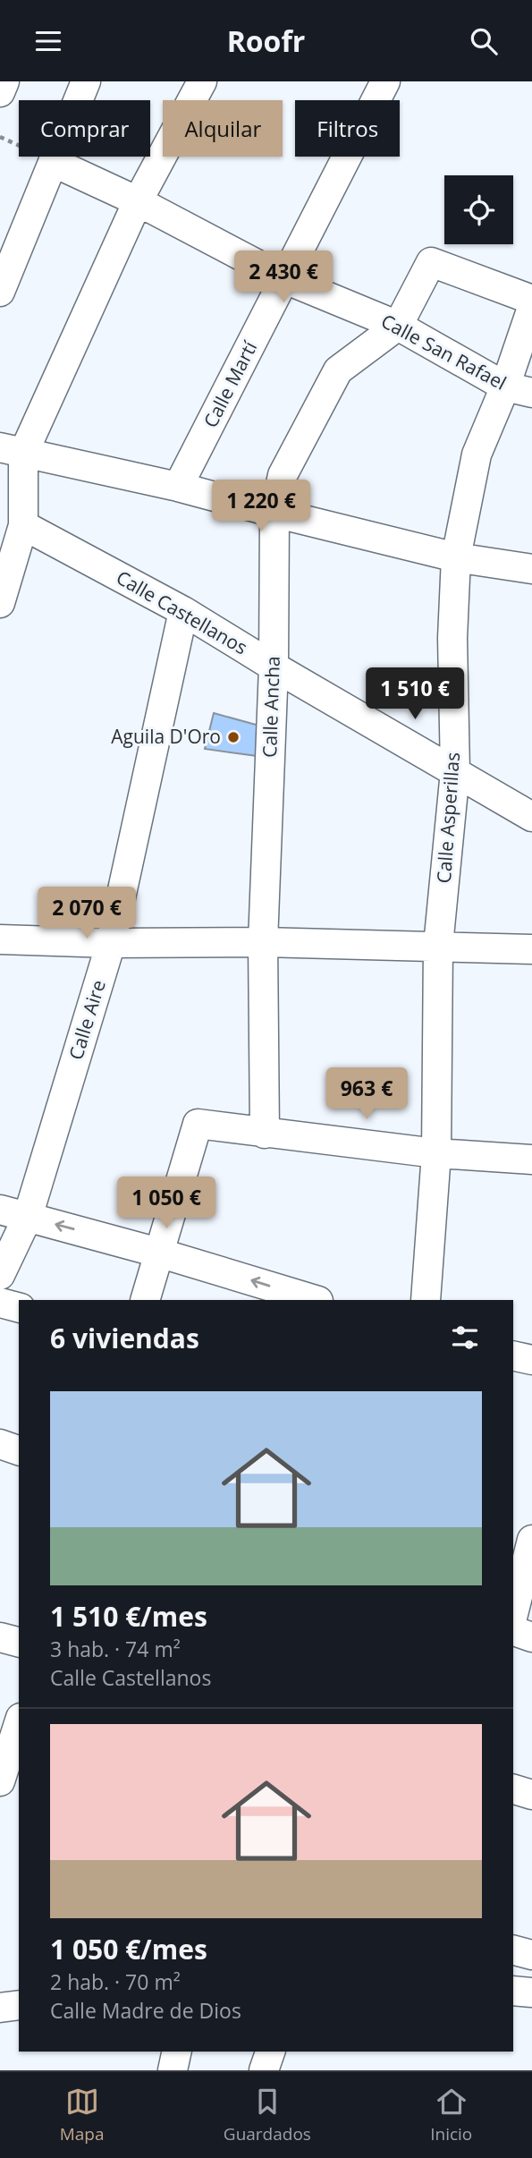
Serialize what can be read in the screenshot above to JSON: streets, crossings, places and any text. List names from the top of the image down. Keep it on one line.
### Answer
{"streets":{"street":["Calle San Rafael","Calle Martí","Calle Castellanos","Calle Ancha","Calle Asperillas","Calle Aire"]},"crossings":[["Calle San Rafael","Calle Martí"],["Calle San Rafael","Calle Ancha"],["Calle San Rafael","Calle Asperillas"],["Calle Castellanos","Calle Ancha"],["Calle Castellanos","Calle Asperillas"],["Calle Castellanos","Calle Aire"]],"places":["Aguila D'Oro"],"page":{"header":"Roofr","chip":["Comprar","Alquilar","Filtros"],"price":["2 430 €","1 220 €","1 510 €","2 070 €","963 €","1 050 €"],"heading":"6 viviendas","list":[{"name":"1 510 €/mes","note":"3 hab. · 74 m² · Calle Castellanos"},{"name":"1 050 €/mes","note":"2 hab. · 70 m² · Calle Madre de Dios"}],"tabs":["Mapa","Guardados","Inicio"]}}
